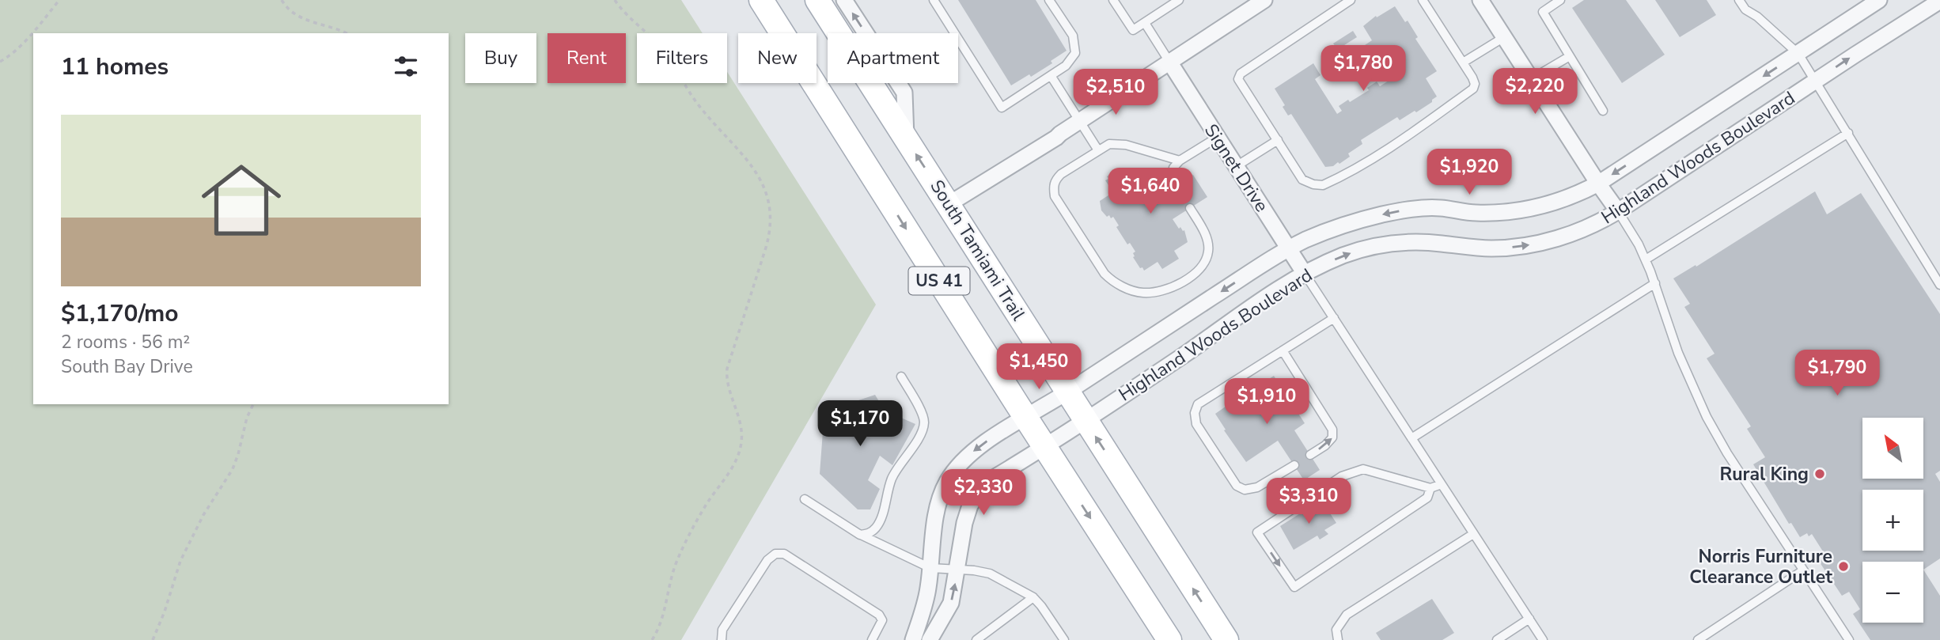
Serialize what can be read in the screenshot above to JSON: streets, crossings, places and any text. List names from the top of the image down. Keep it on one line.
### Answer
{"streets":{"main road":["South Tamiami Trail","US 41"],"street":["Highland Woods Boulevard","Signet Drive"]},"crossings":[["Highland Woods Boulevard","Signet Drive"],["Highland Woods Boulevard","South Tamiami Trail"],["Highland Woods Boulevard","US 41"]],"places":["Rural King","Norris Furniture Clearance Outlet"],"north":"top left","page":{"chip":["Buy","Rent","Filters","New","Apartment"],"heading":"11 homes","price":["$1,780","$2,220","$2,510","$1,920","$1,640","$1,450","$1,790","$1,910","$1,170","$2,330","$3,310"],"list":[{"name":"$1,170/mo","note":"2 rooms · 56 m² · South Bay Drive"}],"map_buttons":["+","−"]}}
